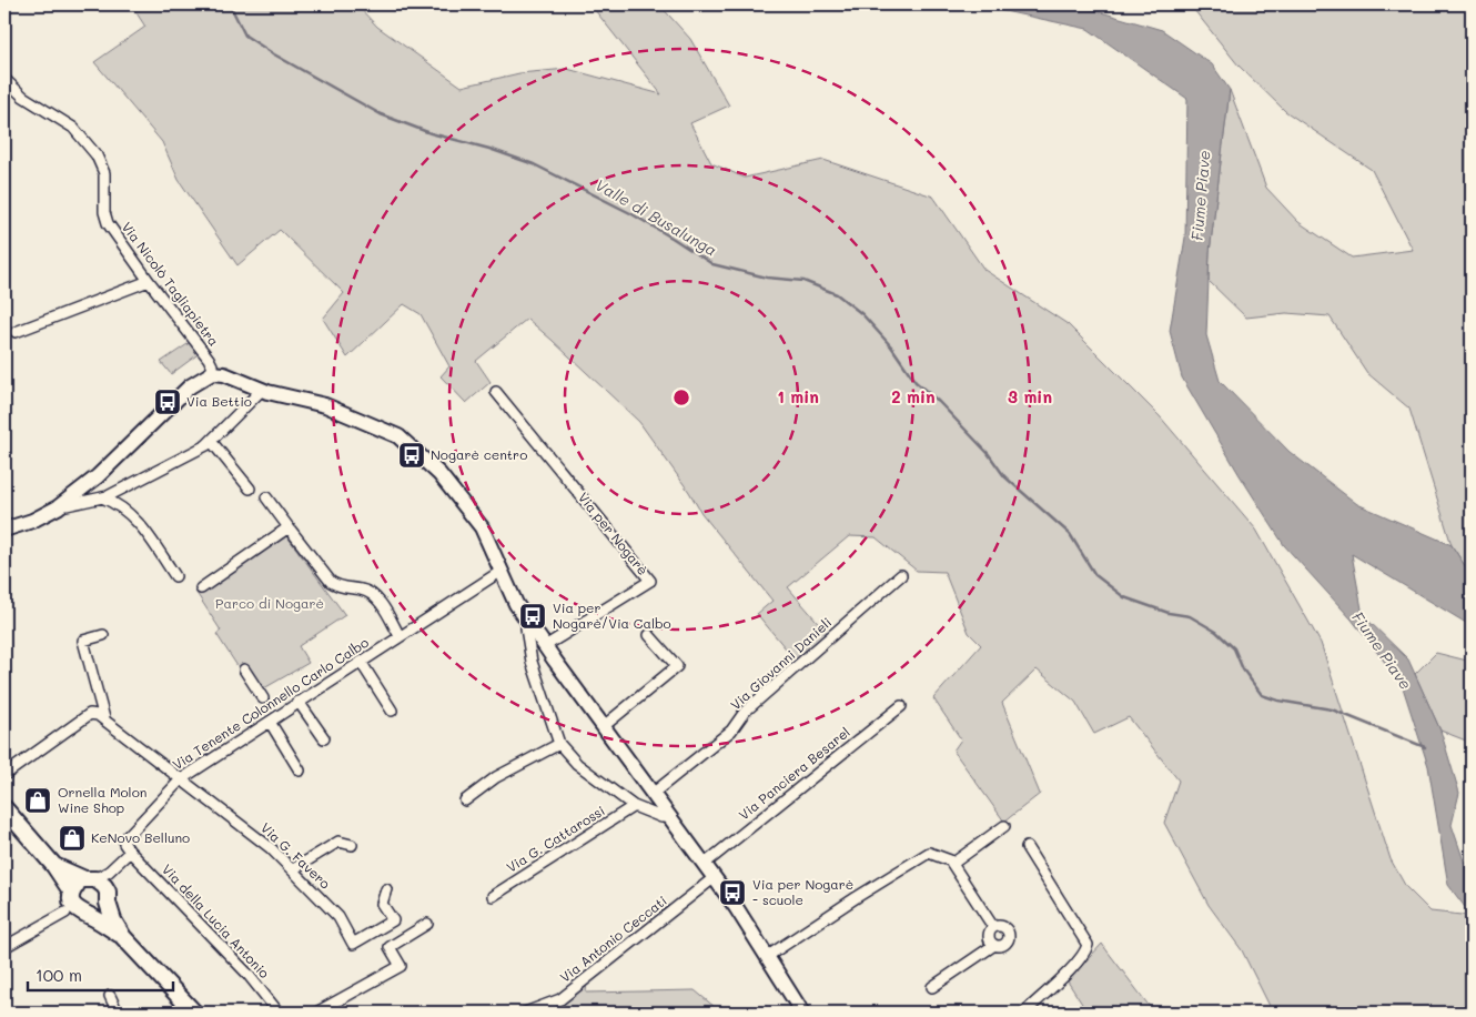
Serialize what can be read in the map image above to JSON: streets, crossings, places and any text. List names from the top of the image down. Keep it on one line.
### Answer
{"streets":{"street":["Via Nicolò Tagliapietra","Via per Nogarè","Via Giovanni Danieli","Via Tenente Colonnello Carlo Calbo","Via Panciera Besarel","Via G. Cattarossi","Via G. Favero","Via della Lucia Antonio","Via Antonio Ceccati"]},"crossings":[["Via Tenente Colonnello Carlo Calbo","Via G. Favero"],["Via Tenente Colonnello Carlo Calbo","Via della Lucia Antonio"]],"water":["Fiume Piave","Valle di Busalunga"],"parks":["Parco di Nogarè"],"places":{"bus stop":["Via Bettio","Nogarè centro","Via per Nogarè/Via Calbo","Via per Nogarè - scuole"],"shop":["Ornella Molon Wine Shop","KeNovo Belluno"]},"scale_bar":"100 m","rings":["1 min","2 min","3 min"]}
